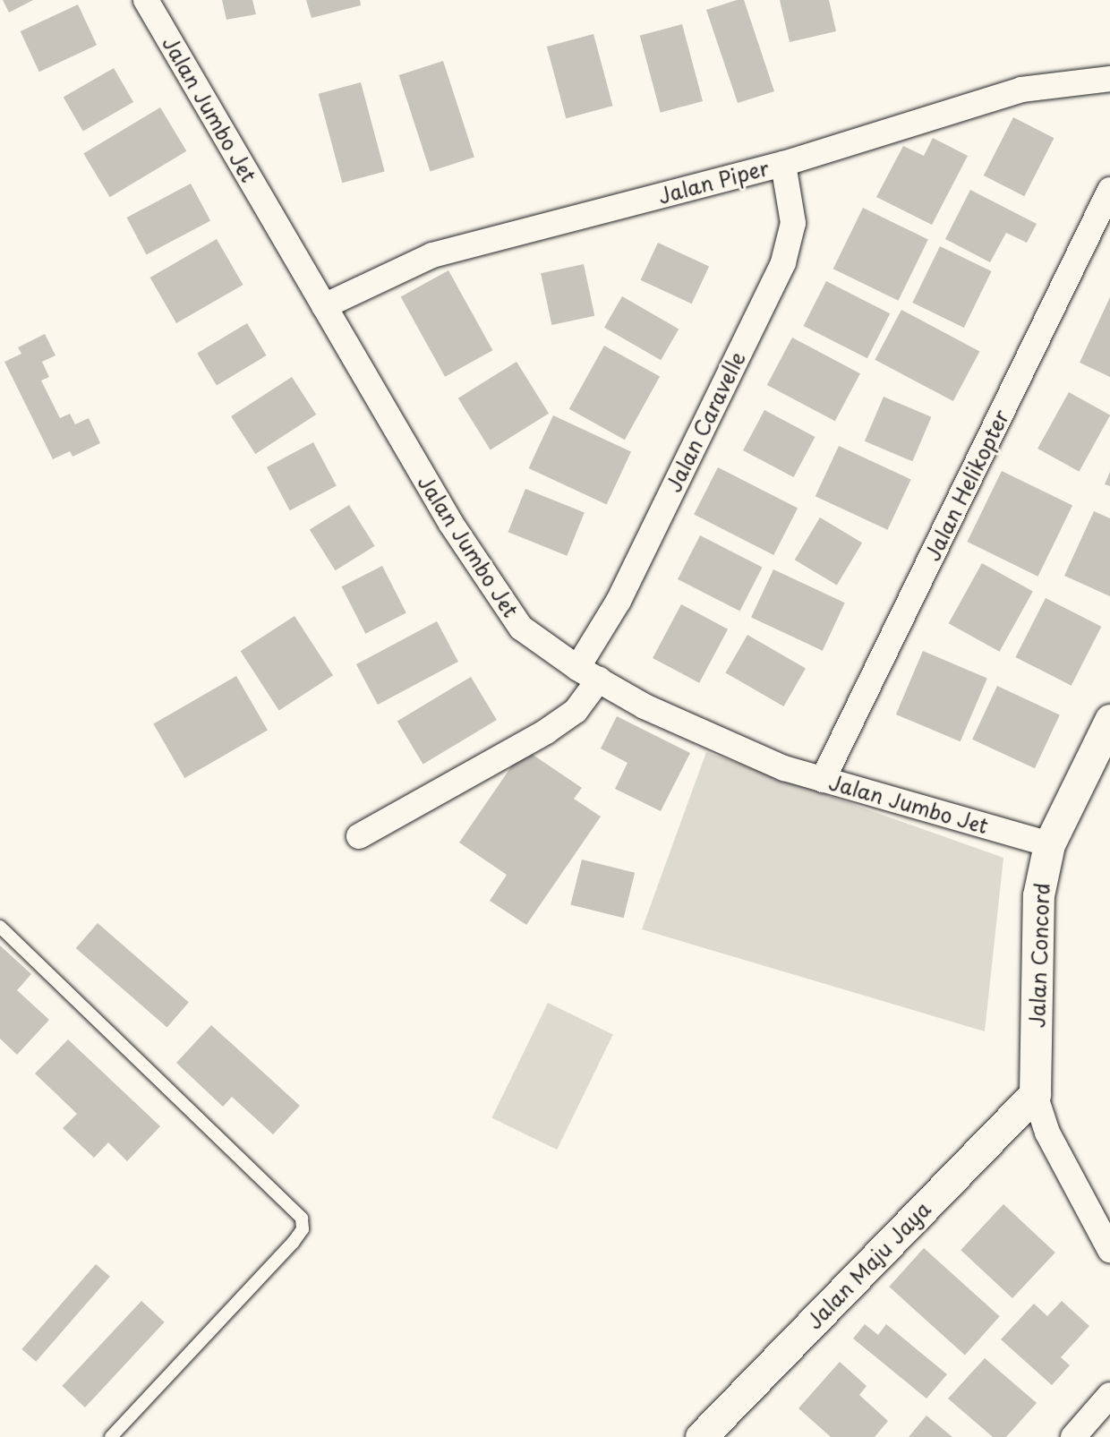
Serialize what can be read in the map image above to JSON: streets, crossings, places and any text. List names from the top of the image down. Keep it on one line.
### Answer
{"streets":{"street":["Jalan Jumbo Jet","Jalan Piper","Jalan Caravelle","Jalan Helikopter","Jalan Concord","Jalan Maju Jaya"]},"crossings":[["Jalan Jumbo Jet","Jalan Piper"],["Jalan Jumbo Jet","Jalan Caravelle"],["Jalan Jumbo Jet","Jalan Helikopter"],["Jalan Jumbo Jet","Jalan Concord"],["Jalan Piper","Jalan Caravelle"],["Jalan Concord","Jalan Maju Jaya"]]}
